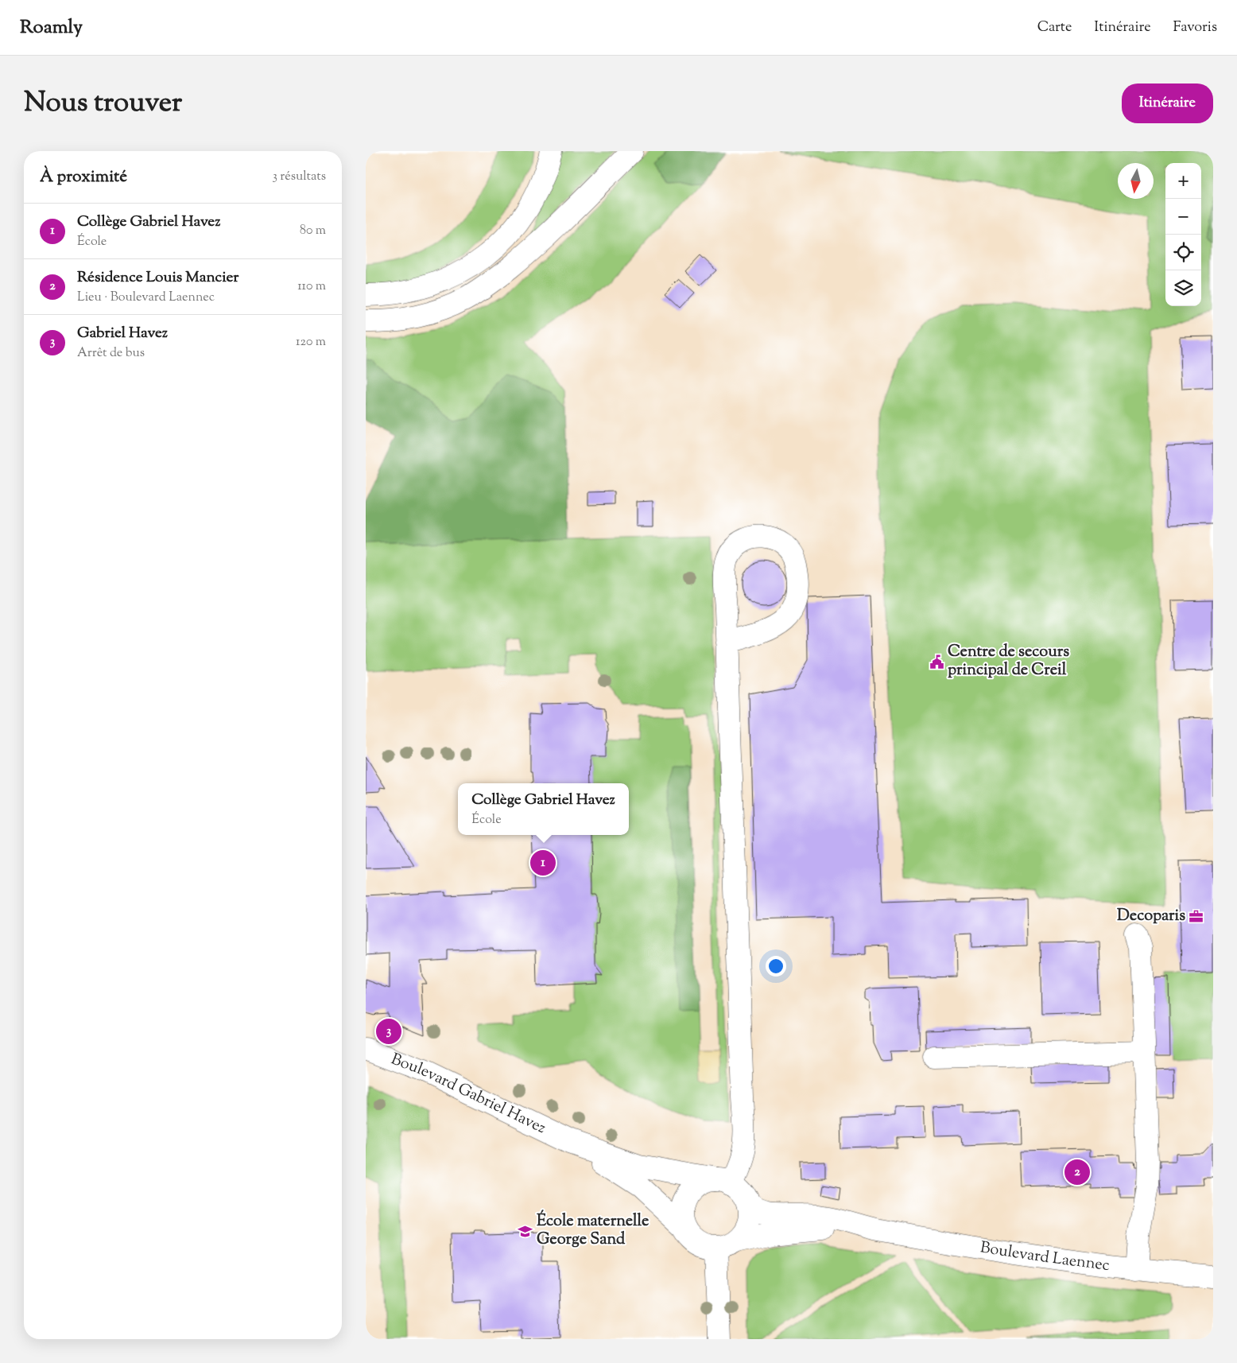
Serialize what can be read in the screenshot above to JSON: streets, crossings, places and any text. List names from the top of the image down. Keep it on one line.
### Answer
{"streets":{"street":["Boulevard Gabriel Havez","Boulevard Laennec"]},"crossings":[["Boulevard Gabriel Havez","Boulevard Laennec"]],"places":{"public building":["Centre de secours principal de Creil"],"office":["Decoparis"],"school or university":["École maternelle George Sand"]},"north":"bottom","page":{"header":"Roamly","nav":["Carte","Itinéraire","Favoris"],"title":"Nous trouver","buttons":"Itinéraire","heading":["À proximité","3 résultats"],"map_buttons":["+","−"],"list":[{"mark":"1","name":"Collège Gabriel Havez","note":"École","value":"80 m"},{"mark":"2","name":"Résidence Louis Mancier","note":"Lieu · Boulevard Laennec","value":"110 m"},{"mark":"3","name":"Gabriel Havez","note":"Arrêt de bus","value":"120 m"}],"popup":["Collège Gabriel Havez","École"],"pins":["1","3","2"]}}
